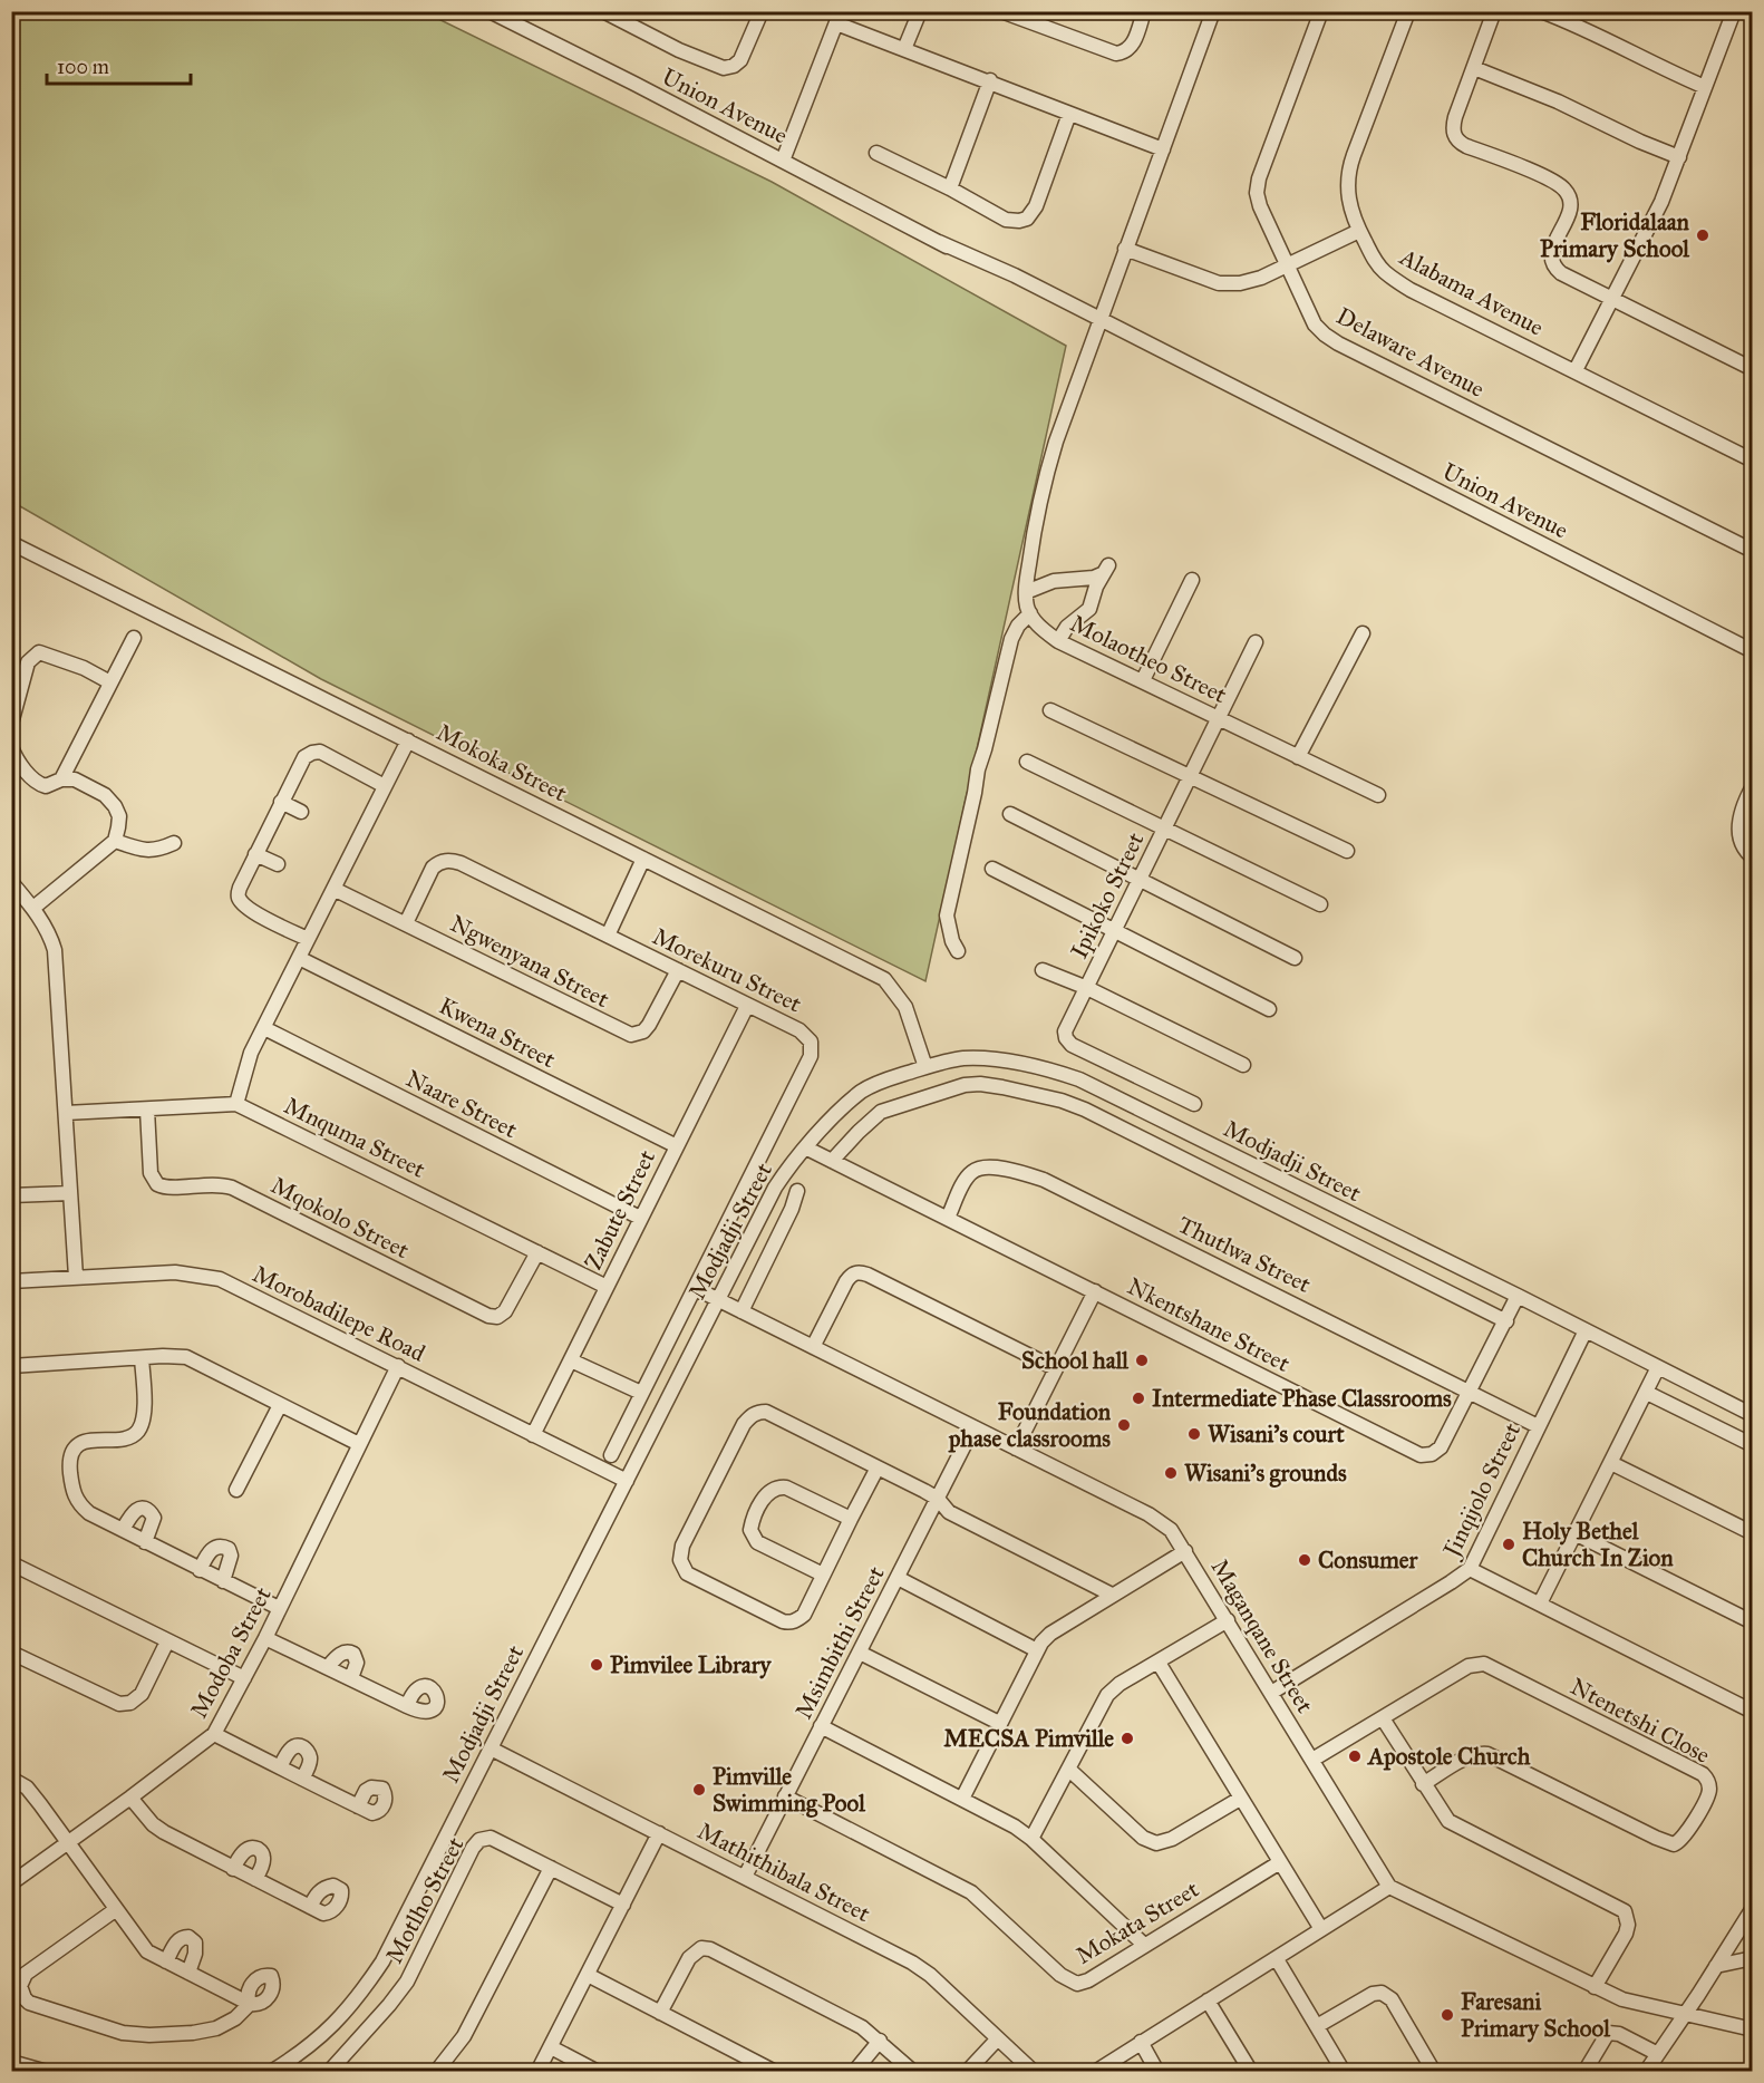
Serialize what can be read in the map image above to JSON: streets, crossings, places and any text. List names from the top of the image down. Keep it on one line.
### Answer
{"streets":{"street":["Union Avenue","Alabama Avenue","Delaware Avenue","Molaotheo Street","Mokoka Street","Ipikoko Street","Ngwenyana Street","Morekuru Street","Kwena Street","Naare Street","Mnquma Street","Modjadji Street","Zabute Street","Mqokolo Street","Thutlwa Street","Morobadilepe Road","Nkentshane Street","Jinqijolo Street","Maganqane Street","Msimbithi Street","Modoba Street","Ntenetshi Close","Mathithibala Street","Motlho Street","Mokata Street"]},"crossings":[["Molaotheo Street","Ipikoko Street"],["Mokoka Street","Modjadji Street"],["Ngwenyana Street","Morekuru Street"],["Morekuru Street","Zabute Street"],["Morekuru Street","Maganqane Street"],["Kwena Street","Zabute Street"],["Naare Street","Zabute Street"],["Mnquma Street","Zabute Street"],["Mnquma Street","Mqokolo Street"],["Modjadji Street","Morobadilepe Road"],["Modjadji Street","Nkentshane Street"],["Modjadji Street","Jinqijolo Street"],["Modjadji Street","Maganqane Street"],["Modjadji Street","Mathithibala Street"],["Zabute Street","Morobadilepe Road"],["Thutlwa Street","Nkentshane Street"],["Thutlwa Street","Jinqijolo Street"],["Morobadilepe Road","Modoba Street"],["Jinqijolo Street","Maganqane Street"],["Maganqane Street","Msimbithi Street"],["Maganqane Street","Ntenetshi Close"],["Msimbithi Street","Mathithibala Street"],["Msimbithi Street","Mokata Street"]],"places":["Floridalaan Primary School","School hall","Intermediate Phase Classrooms","Foundation phase classrooms","Wisani's court","Wisani's grounds","Holy Bethel Church In Zion","Consumer","Pimvilee Library","MECSA Pimville","Apostole Church","Pimville Swimming Pool","Faresani Primary School"],"scale_bar":"100 m"}
